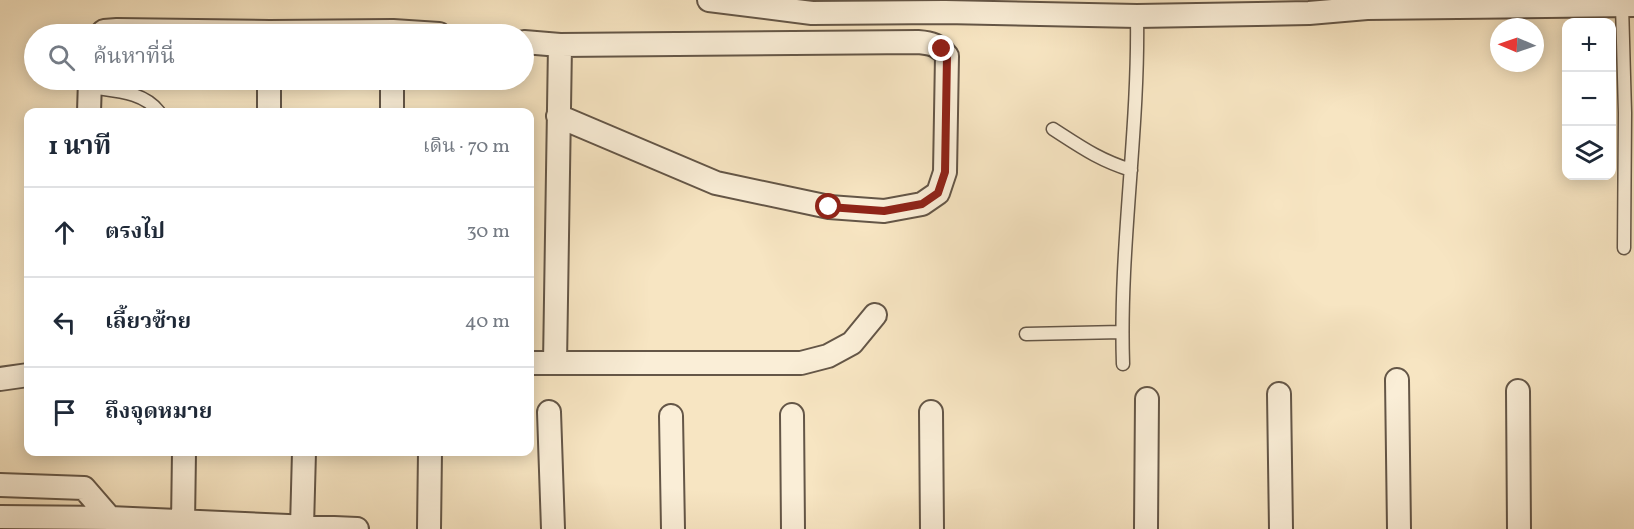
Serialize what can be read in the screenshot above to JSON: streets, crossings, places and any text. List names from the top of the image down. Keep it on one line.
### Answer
{"north":"left","page":{"map_buttons":["+","−"],"search":"ค้นหาที่นี่","heading":["1 นาที","เดิน · 70 m"],"list":[["ตรงไป","30 m"],["เลี้ยวซ้าย","40 m"],"ถึงจุดหมาย"]}}
